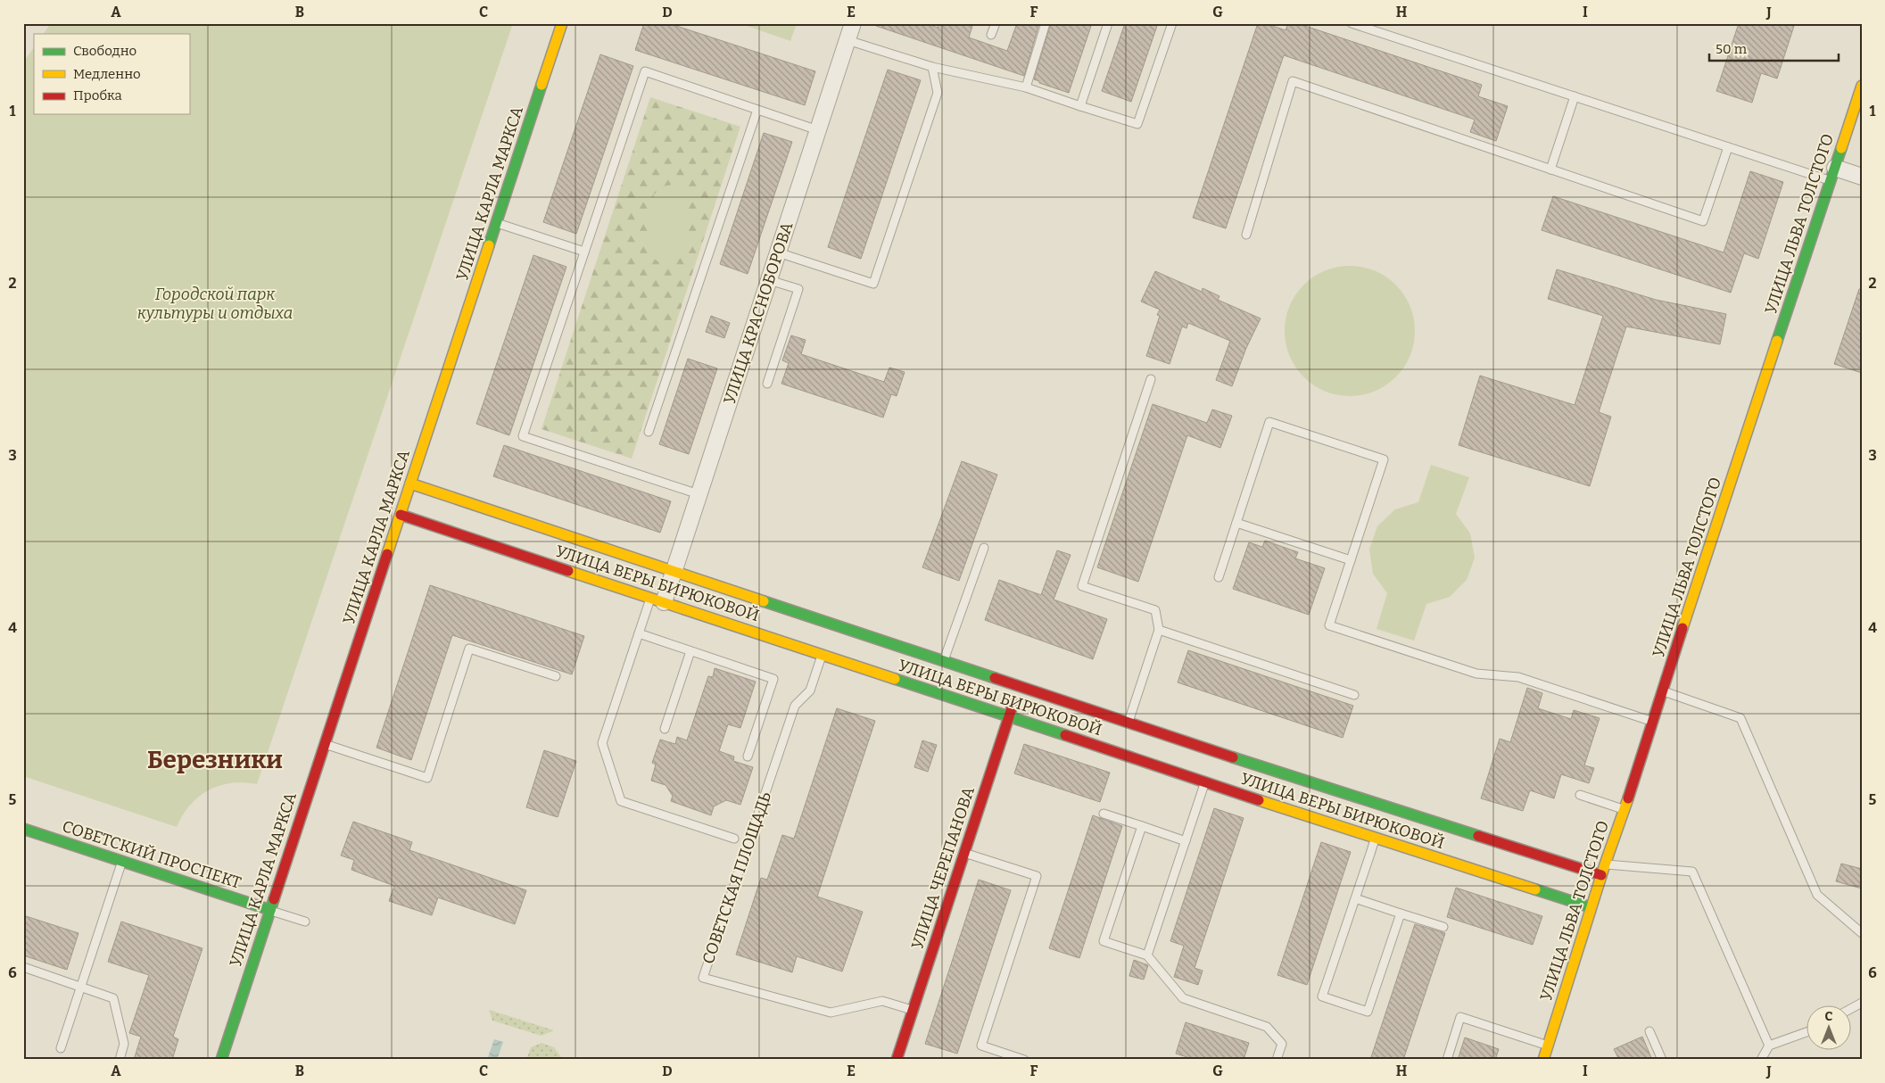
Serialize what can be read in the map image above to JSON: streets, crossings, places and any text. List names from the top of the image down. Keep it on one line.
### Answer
{"streets":{"street":["УЛИЦА КАРЛА МАРКСА","УЛИЦА ЛЬВА ТОЛСТОГО","УЛИЦА КРАСНОБОРОВА","УЛИЦА ВЕРЫ БИРЮКОВОЙ","СОВЕТСКИЙ ПРОСПЕКТ","УЛИЦА ЧЕРЕПАНОВА"],"lane":["СОВЕТСКАЯ ПЛОЩАДЬ"]},"crossings":[["УЛИЦА КАРЛА МАРКСА","УЛИЦА ВЕРЫ БИРЮКОВОЙ"],["УЛИЦА КАРЛА МАРКСА","СОВЕТСКИЙ ПРОСПЕКТ"],["УЛИЦА ЛЬВА ТОЛСТОГО","УЛИЦА ВЕРЫ БИРЮКОВОЙ"],["УЛИЦА КРАСНОБОРОВА","УЛИЦА ВЕРЫ БИРЮКОВОЙ"],["УЛИЦА КРАСНОБОРОВА","СОВЕТСКАЯ ПЛОЩАДЬ"],["УЛИЦА ВЕРЫ БИРЮКОВОЙ","УЛИЦА ЧЕРЕПАНОВА"],["УЛИЦА ВЕРЫ БИРЮКОВОЙ","СОВЕТСКАЯ ПЛОЩАДЬ"],["УЛИЦА ЧЕРЕПАНОВА","СОВЕТСКАЯ ПЛОЩАДЬ"]],"districts":["Березники"],"parks":["Городской парк культуры и отдыха"],"legend":["Свободно","Медленно","Пробка"],"scale_bar":"50 m","north":"top","grid":{"columns":["A","B","C","D","E","F","G","H","I","J"],"rows":["1","2","3","4","5","6"]}}
